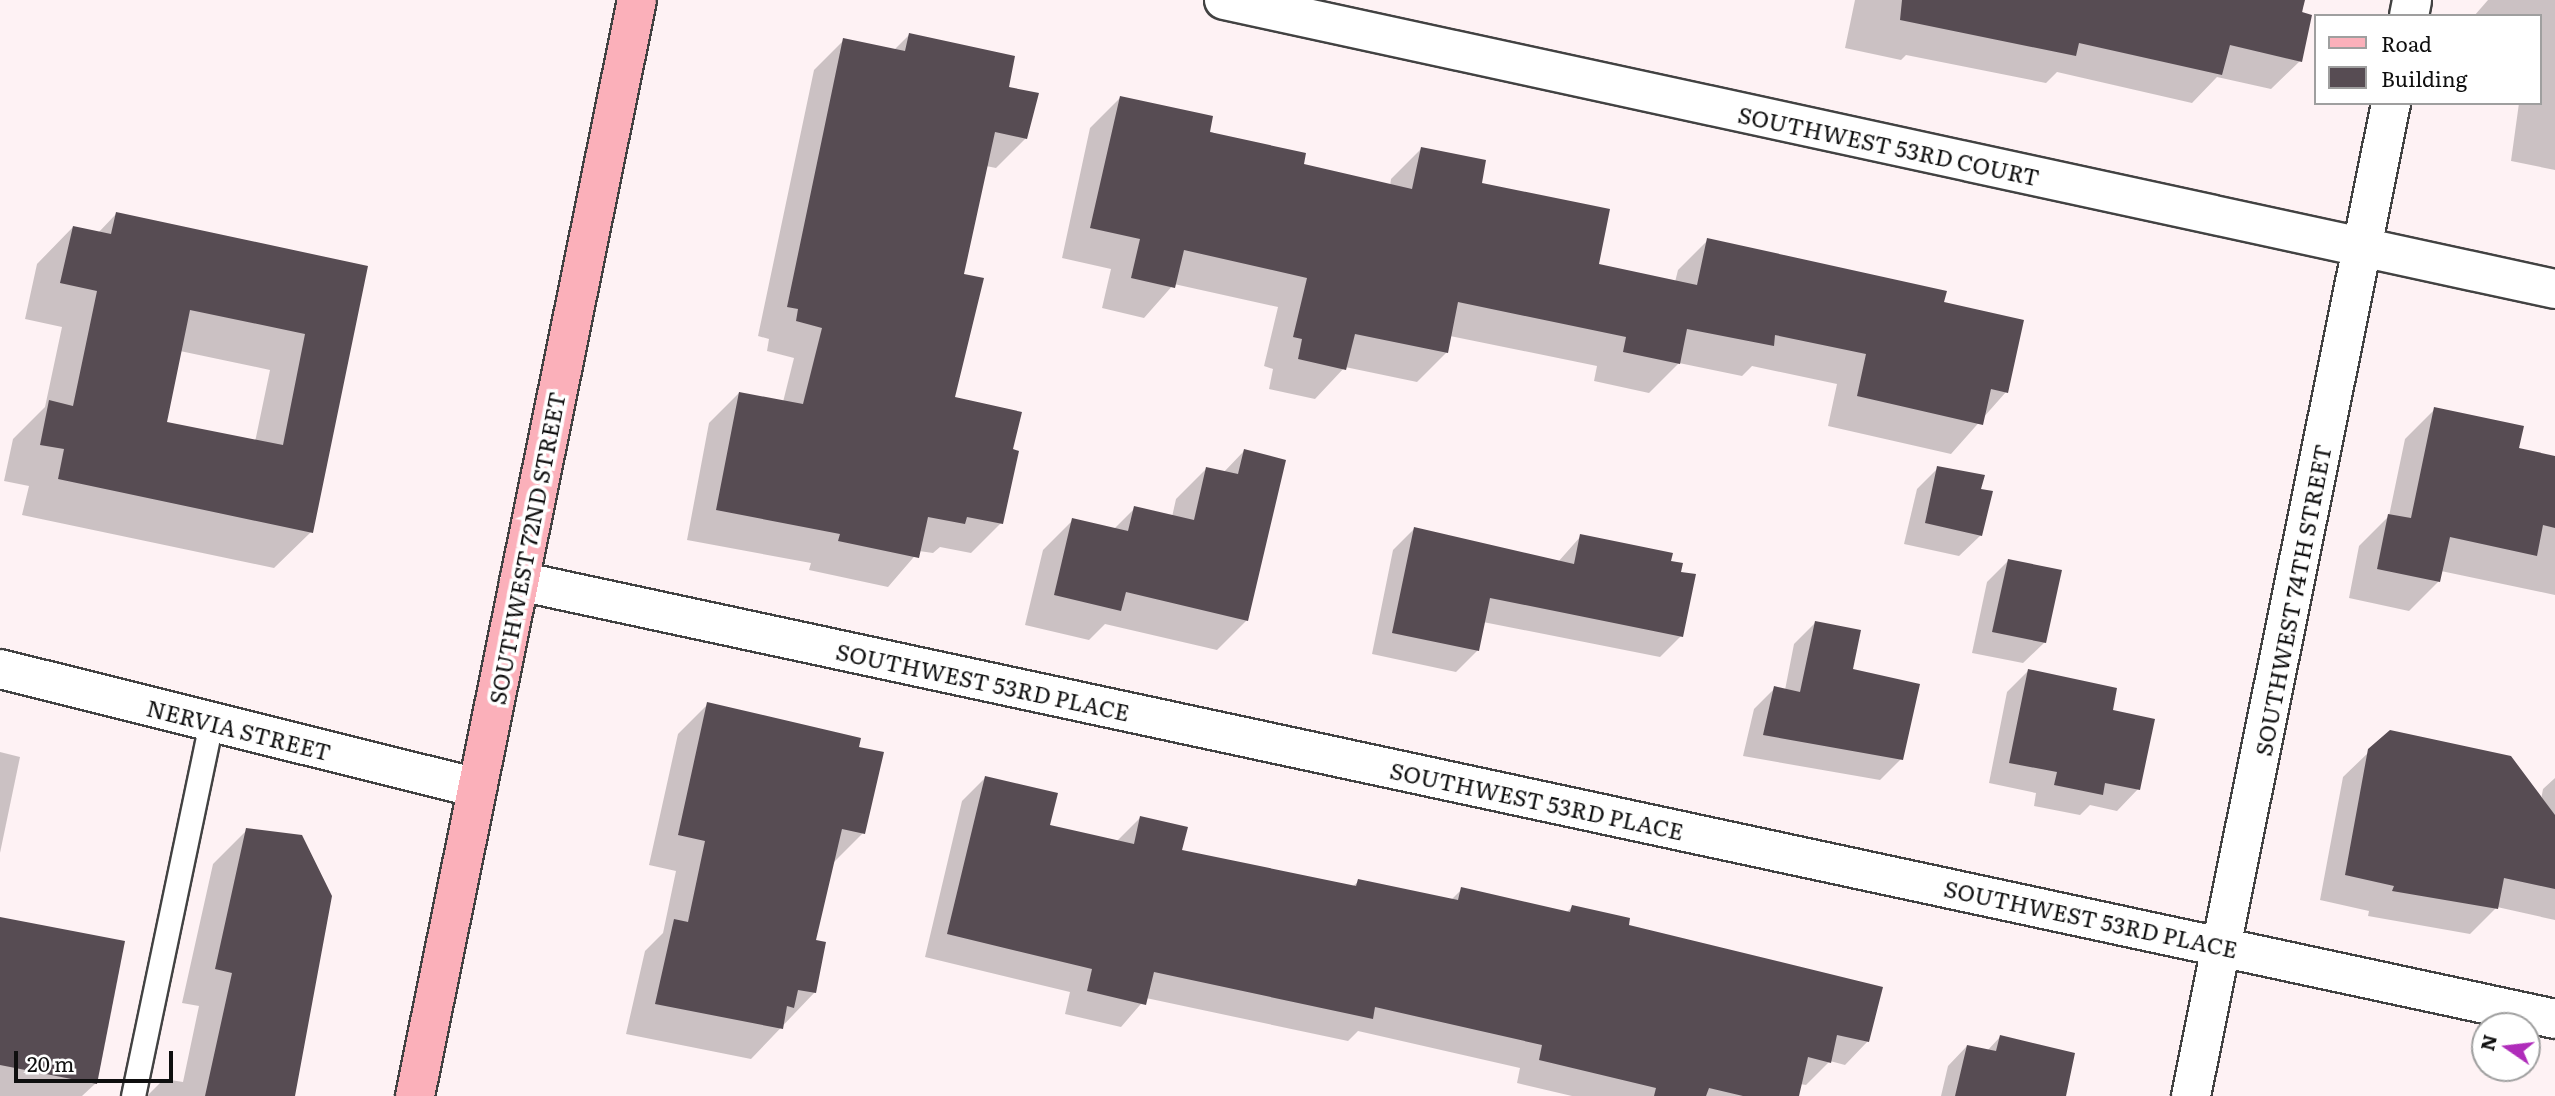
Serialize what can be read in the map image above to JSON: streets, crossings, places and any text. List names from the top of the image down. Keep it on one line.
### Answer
{"streets":{"main road":["SOUTHWEST 72ND STREET"],"street":["SOUTHWEST 53RD COURT","SOUTHWEST 74TH STREET","SOUTHWEST 53RD PLACE","NERVIA STREET"]},"crossings":[["SOUTHWEST 53RD COURT","SOUTHWEST 74TH STREET"],["SOUTHWEST 72ND STREET","SOUTHWEST 53RD PLACE"],["SOUTHWEST 72ND STREET","NERVIA STREET"],["SOUTHWEST 74TH STREET","SOUTHWEST 53RD PLACE"]],"legend":["Road","Building"],"scale_bar":"20 m","north":"left"}
